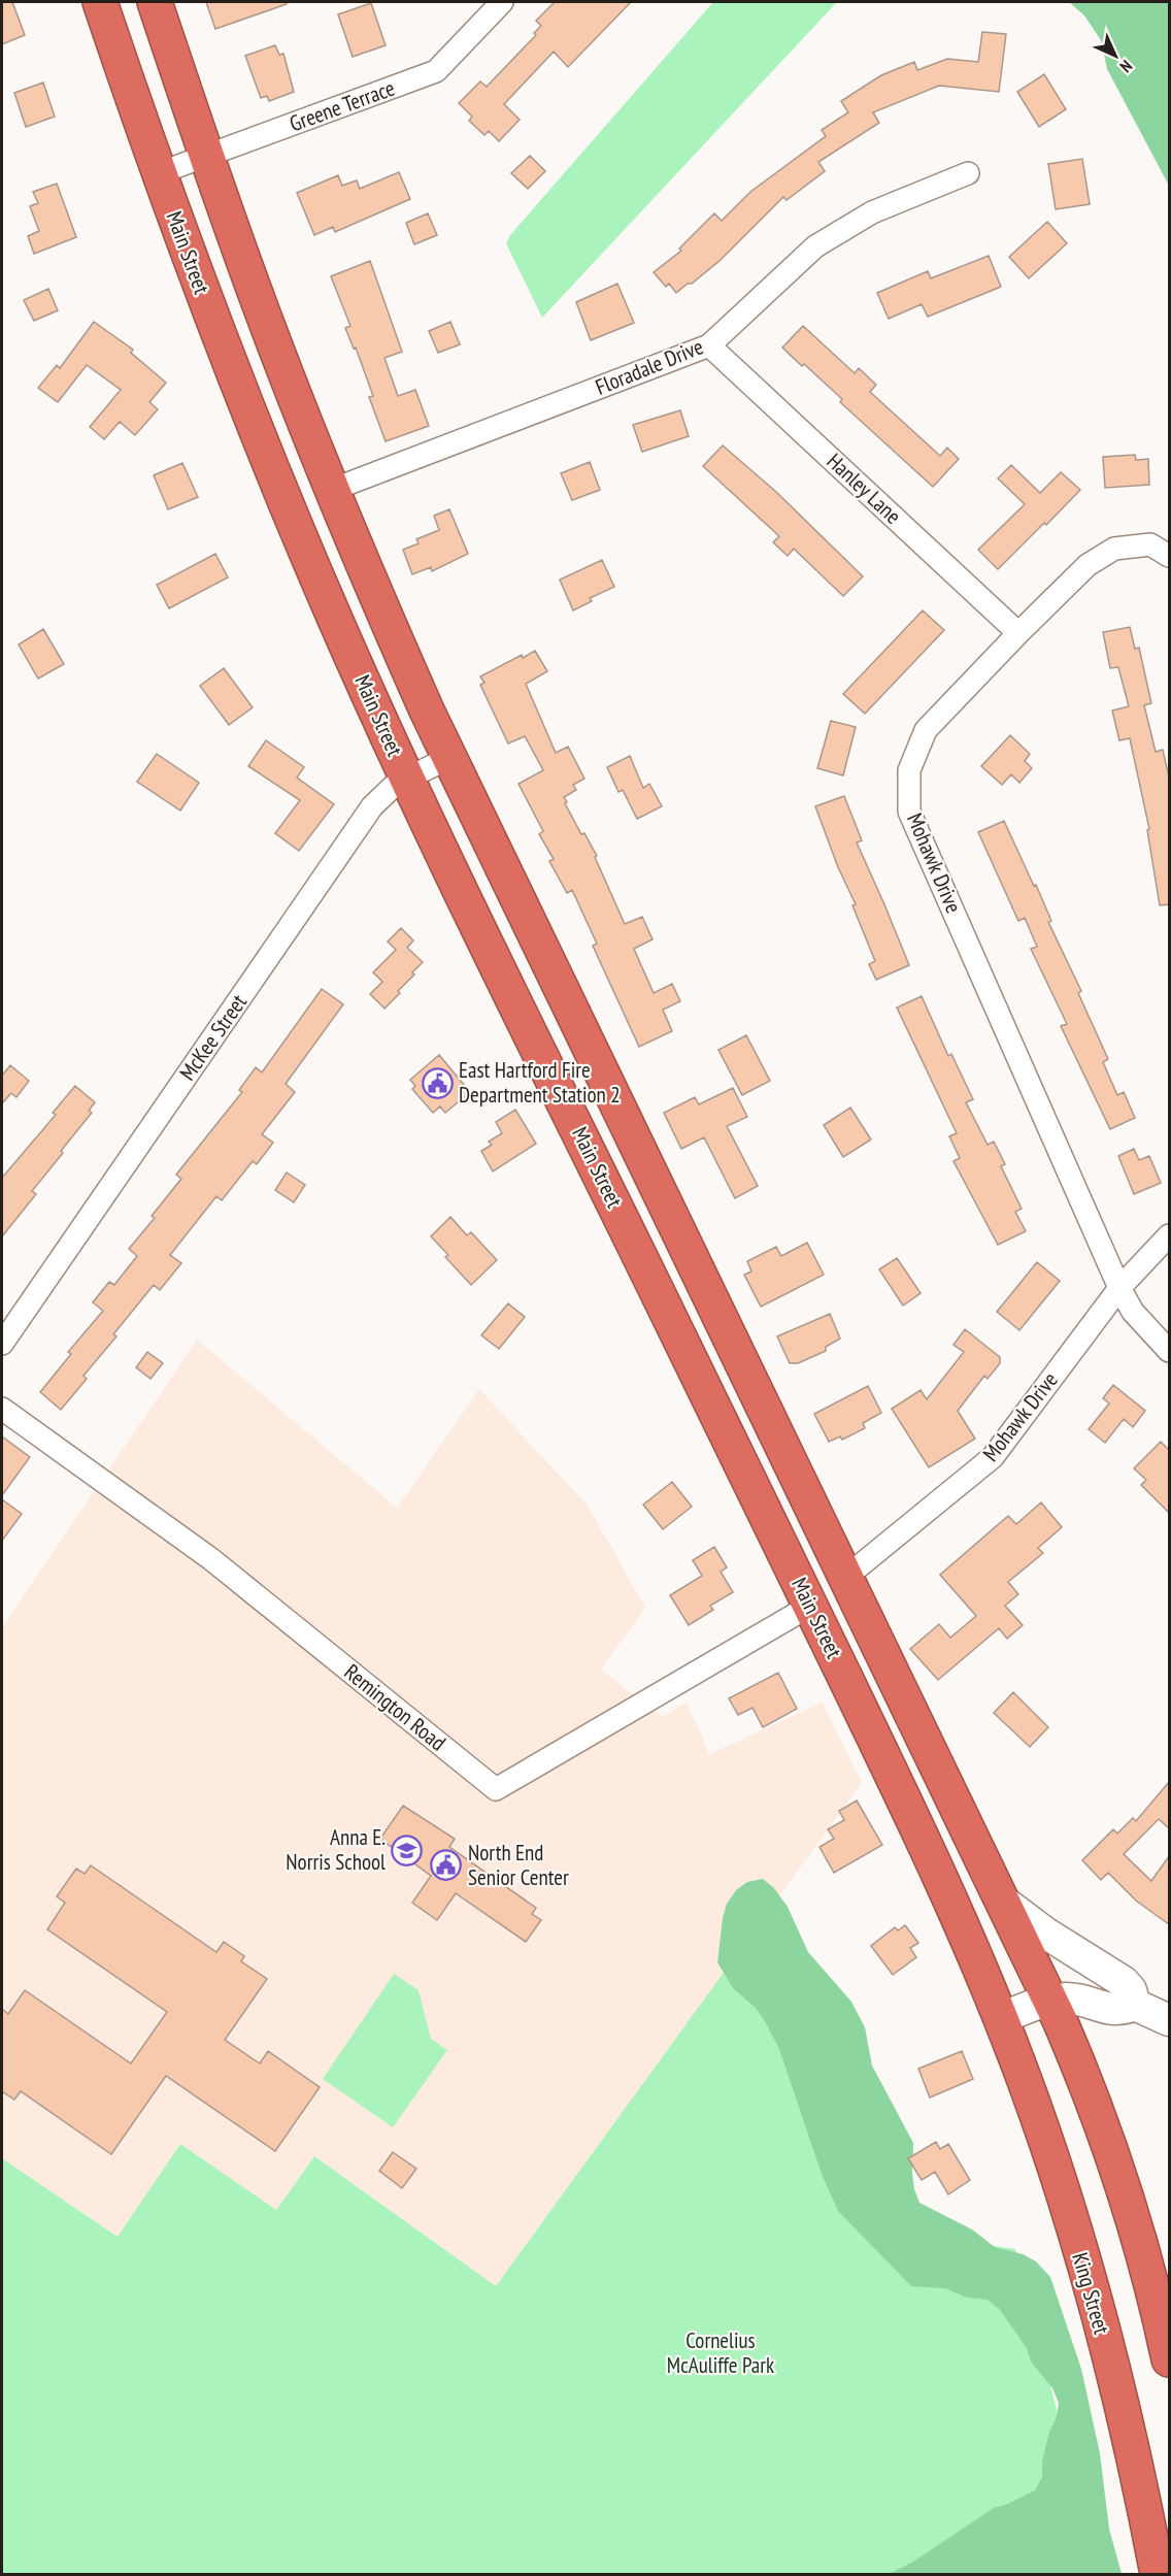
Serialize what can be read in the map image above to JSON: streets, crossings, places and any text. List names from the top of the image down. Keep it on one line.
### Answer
{"streets":{"highway":["Main Street","King Street"],"street":["Greene Terrace","Floradale Drive","Hanley Lane","Mohawk Drive","McKee Street","Remington Road"]},"crossings":[["Greene Terrace","Main Street"],["Main Street","Floradale Drive"],["Main Street","Mohawk Drive"],["Main Street","McKee Street"],["Main Street","Remington Road"],["Main Street","King Street"],["Floradale Drive","Hanley Lane"],["Hanley Lane","Mohawk Drive"]],"parks":["Cornelius McAuliffe Park"],"places":{"public building":["East Hartford Fire Department Station 2","North End Senior Center"],"school or university":["Anna E. Norris School"]},"north":"bottom right"}
